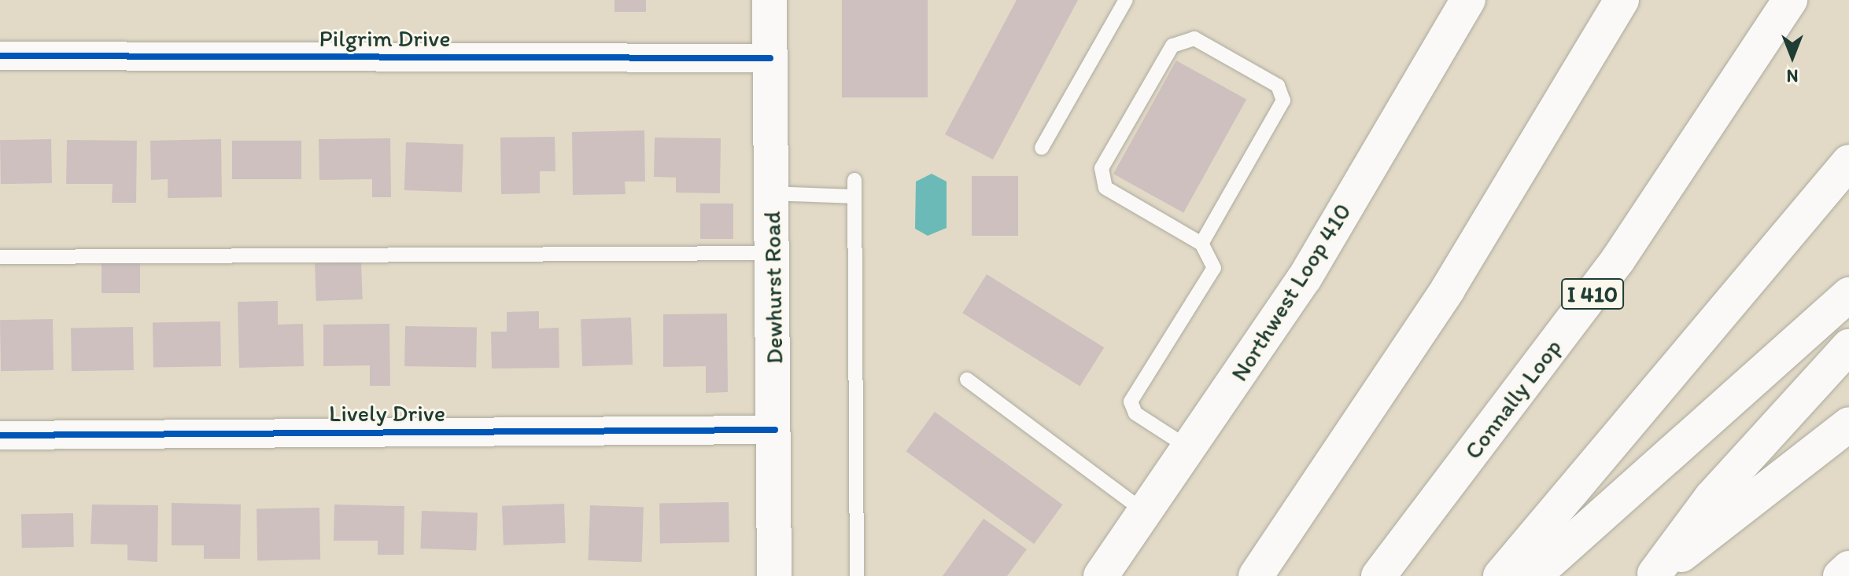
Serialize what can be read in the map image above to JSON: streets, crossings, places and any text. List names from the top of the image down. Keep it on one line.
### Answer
{"streets":{"main road":["Dewhurst Road","Northwest Loop 410","I 410","Connally Loop"],"street":["Pilgrim Drive","Lively Drive"]},"crossings":[["Pilgrim Drive","Dewhurst Road"],["Dewhurst Road","Lively Drive"]],"north":"bottom"}
